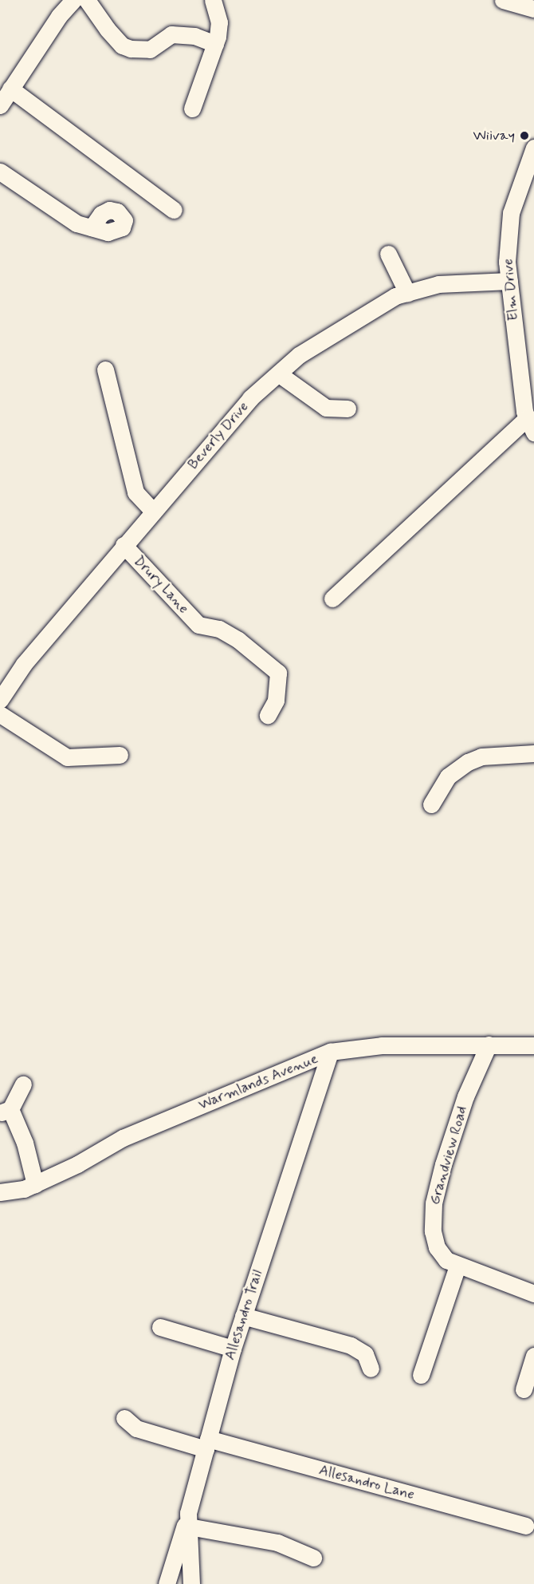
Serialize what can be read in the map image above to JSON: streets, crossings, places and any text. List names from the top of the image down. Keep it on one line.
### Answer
{"streets":{"street":["Elm Drive","Beverly Drive","Drury Lane","Warmlands Avenue","Grandview Road","Allesandro Trail","Allesandro Lane"]},"crossings":[["Elm Drive","Beverly Drive"],["Beverly Drive","Drury Lane"],["Warmlands Avenue","Grandview Road"],["Warmlands Avenue","Allesandro Trail"],["Allesandro Trail","Allesandro Lane"]],"places":["Wiivay"]}
